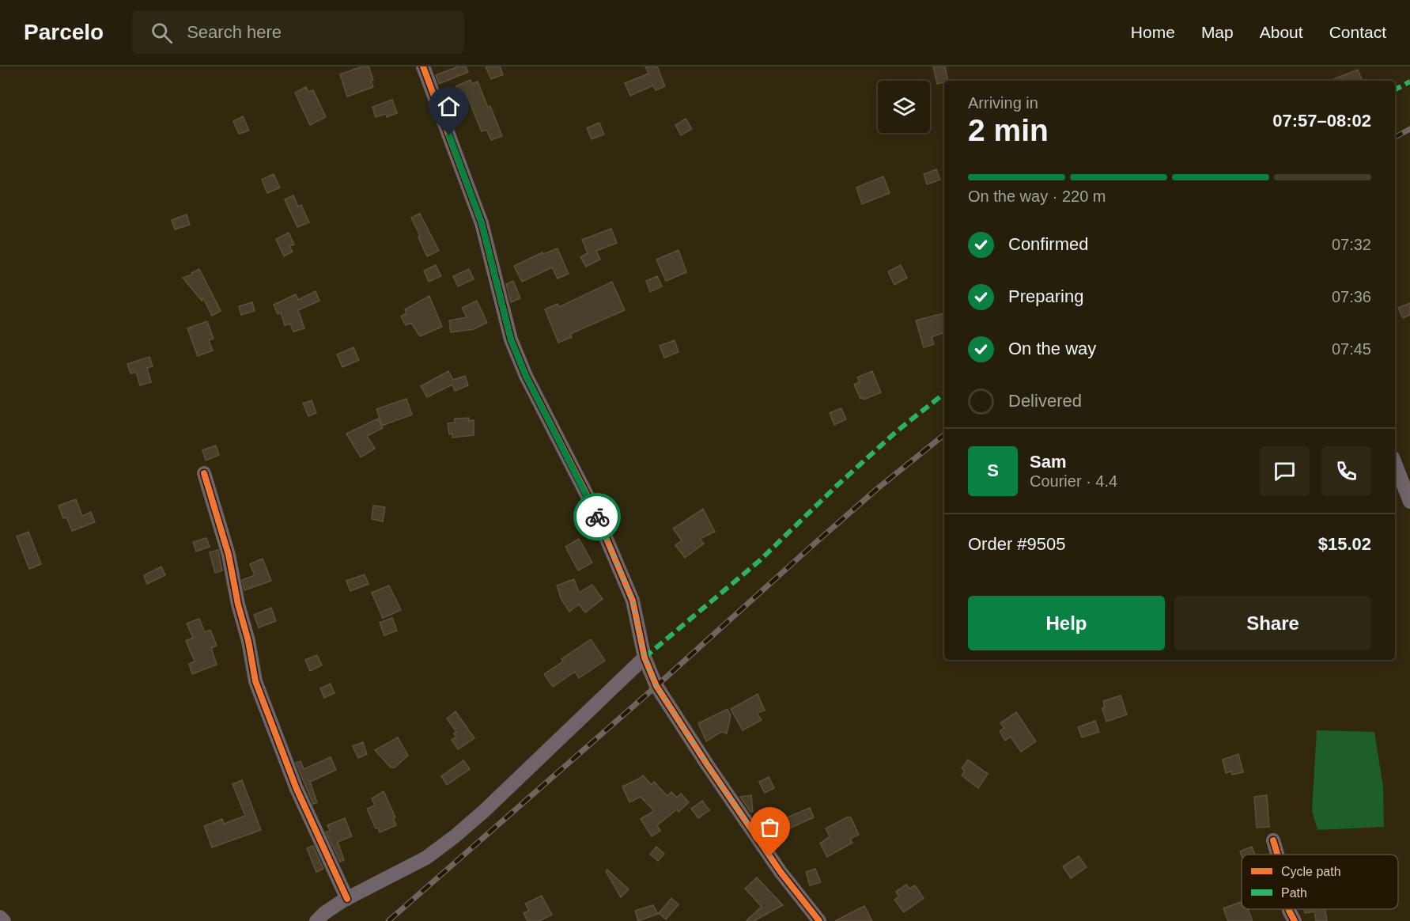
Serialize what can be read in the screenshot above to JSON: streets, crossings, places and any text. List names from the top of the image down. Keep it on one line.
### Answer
{"legend":["Cycle path","Path"],"page":{"header":"Parcelo","search":"Search here","nav":["Home","Map","About","Contact"],"heading":["2 min","Arriving in","07:57–08:02"],"panel":["Sam","Courier · 4.4","Order #9505","$15.02"],"bar":"On the way · 220 m","list":[["Confirmed","07:32"],["Preparing","07:36"],["On the way","07:45"],"Delivered"],"round":"S","buttons":["Help","Share"]}}
